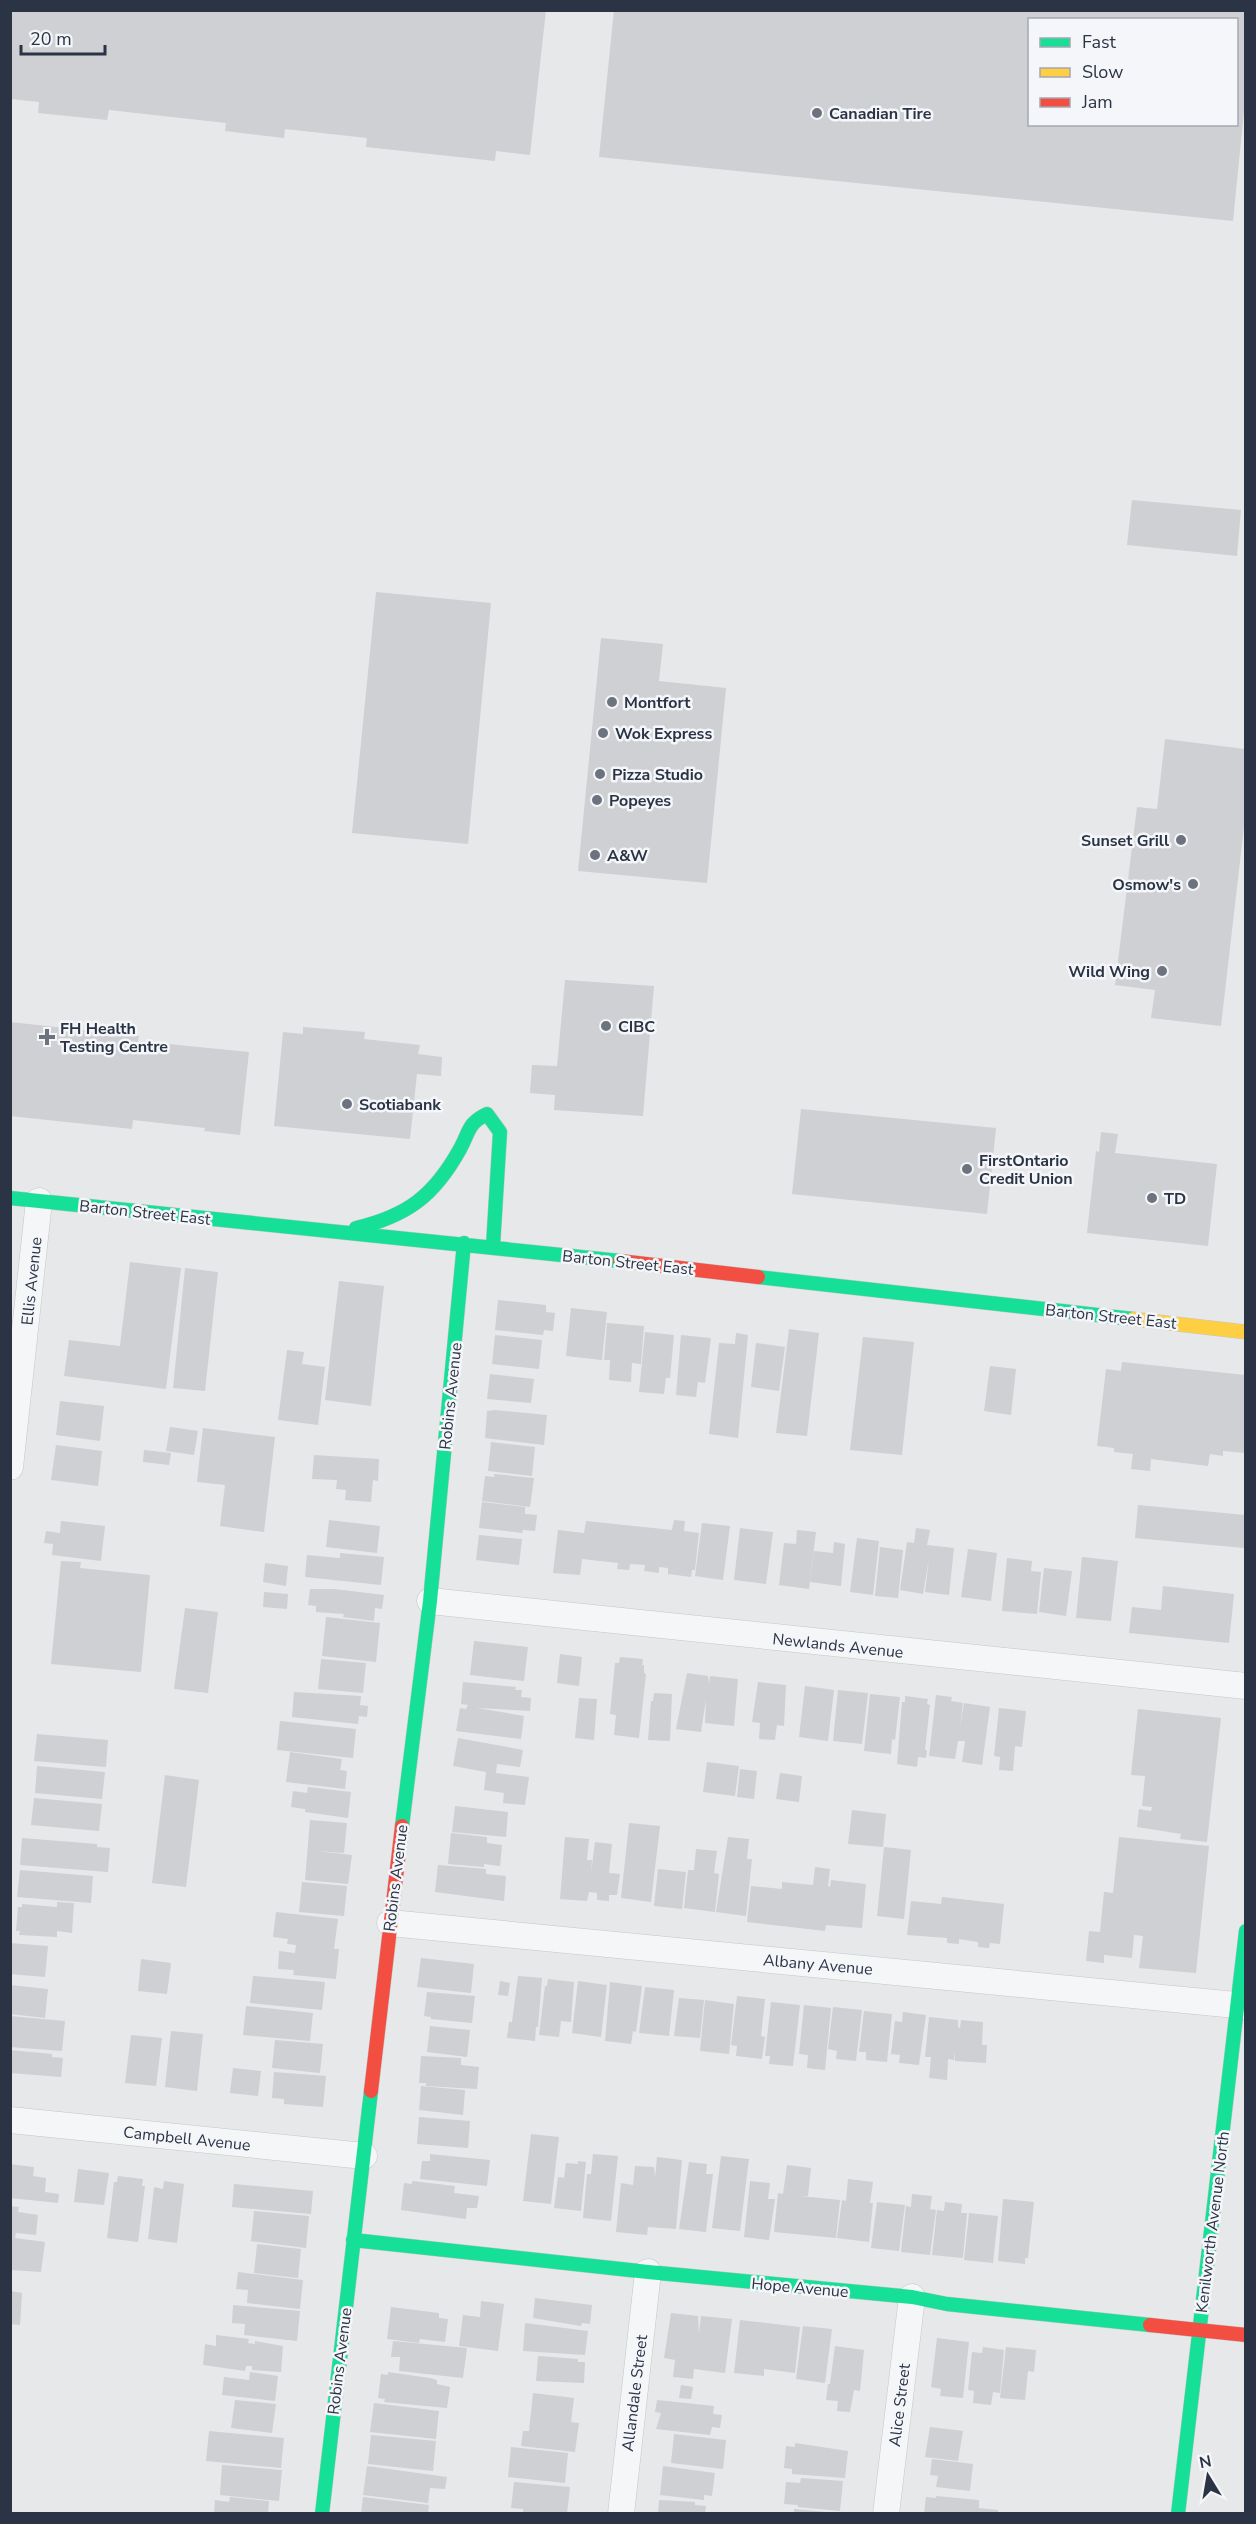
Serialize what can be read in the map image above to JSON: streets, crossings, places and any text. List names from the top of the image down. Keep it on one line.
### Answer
{"streets":{"street":["Barton Street East","Ellis Avenue","Robins Avenue","Newlands Avenue","Albany Avenue","Campbell Avenue","Kenilworth Avenue North","Hope Avenue","Allandale Street","Alice Street"]},"crossings":[["Barton Street East","Ellis Avenue"],["Barton Street East","Robins Avenue"],["Robins Avenue","Newlands Avenue"],["Robins Avenue","Albany Avenue"],["Robins Avenue","Campbell Avenue"],["Robins Avenue","Hope Avenue"],["Albany Avenue","Kenilworth Avenue North"],["Kenilworth Avenue North","Hope Avenue"],["Hope Avenue","Allandale Street"],["Hope Avenue","Alice Street"]],"places":{"other":["Canadian Tire","Montfort","Wok Express","Pizza Studio","Popeyes","Sunset Grill","A&W","Osmow's","Wild Wing","CIBC","Scotiabank","FirstOntario Credit Union","TD"],"health":["FH Health Testing Centre"]},"legend":["Fast","Slow","Jam"],"scale_bar":"20 m","north":"top"}
